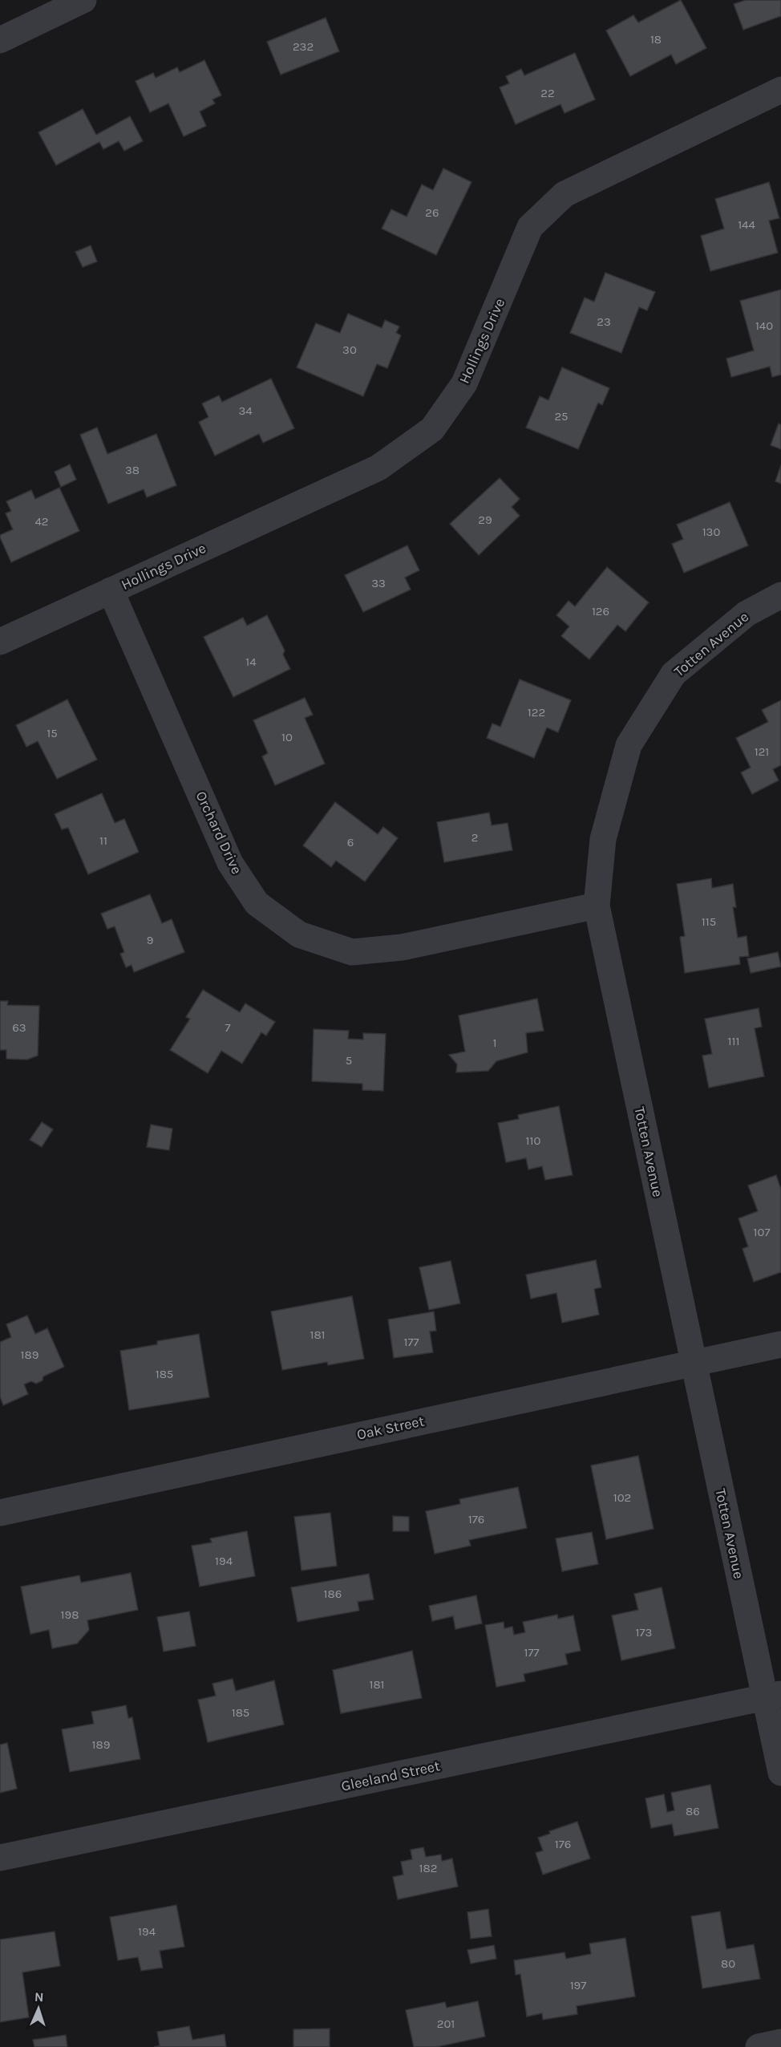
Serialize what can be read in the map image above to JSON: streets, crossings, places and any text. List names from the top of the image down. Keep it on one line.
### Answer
{"streets":{"street":["Hollings Drive","Totten Avenue","Orchard Drive","Oak Street","Gleeland Street"]},"crossings":[["Hollings Drive","Orchard Drive"],["Totten Avenue","Orchard Drive"],["Totten Avenue","Oak Street"],["Totten Avenue","Gleeland Street"]],"house_numbers":["18","232","22","26","144","23","140","30","34","25","38","29","42","130","33","126","14","122","15","10","121","2","11","6","115","9","63","7","111","1","5","110","107","181","177","189","185","102","176","194","186","198","173","177","181","185","189","86","176","182","194","80","197","201"],"north":"top"}
